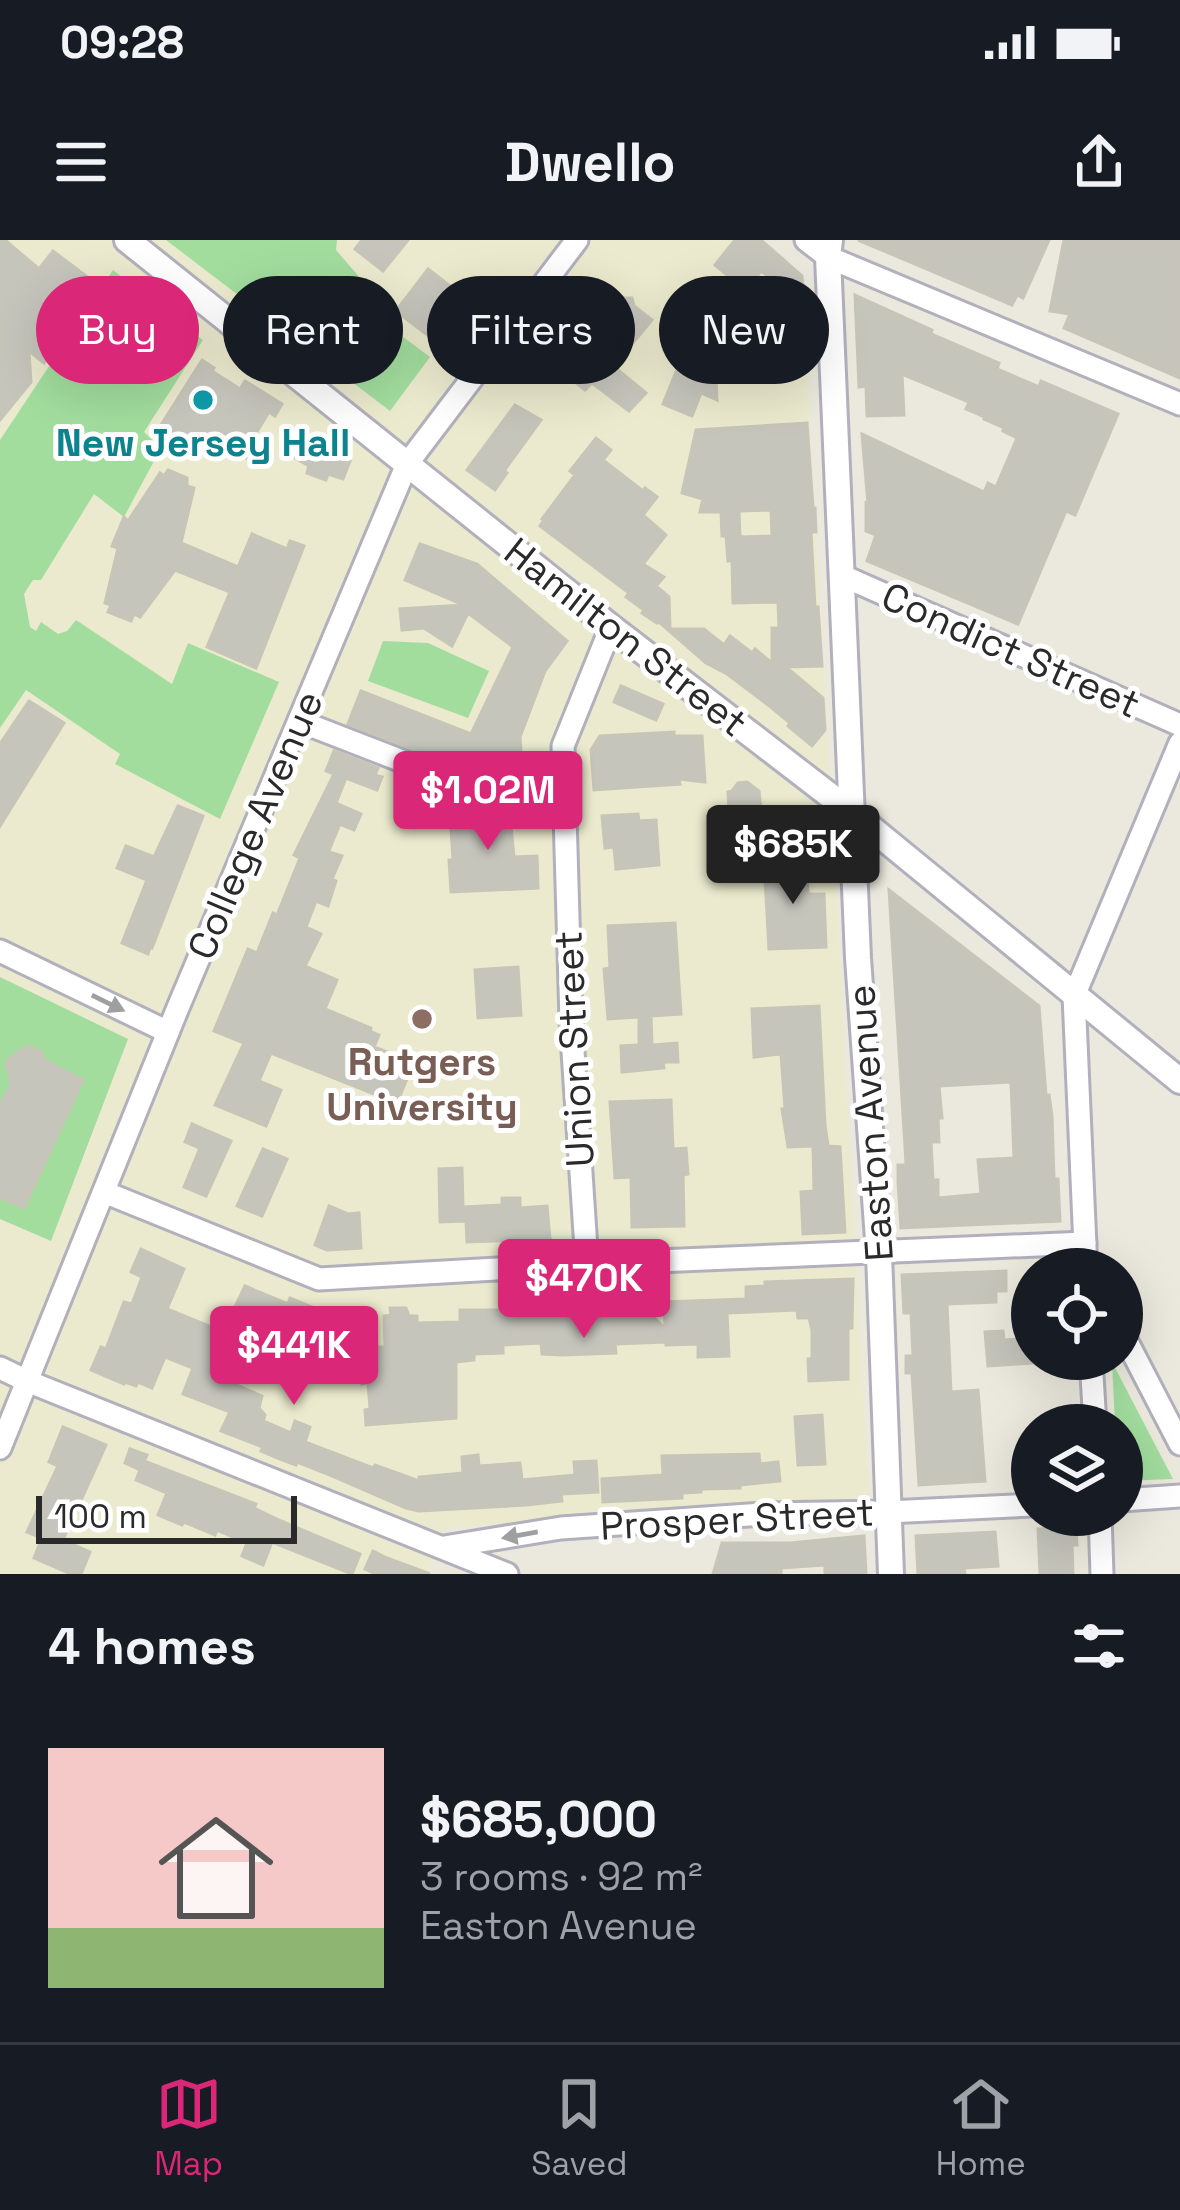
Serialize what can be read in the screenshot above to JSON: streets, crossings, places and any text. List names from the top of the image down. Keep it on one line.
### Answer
{"streets":{"street":["Hamilton Street","Condict Street","College Avenue","Union Street","Easton Avenue","Prosper Street"]},"crossings":[["Hamilton Street","College Avenue"],["Hamilton Street","Union Street"],["Hamilton Street","Easton Avenue"],["Condict Street","Easton Avenue"],["Easton Avenue","Prosper Street"]],"one_way":["Prosper Street"],"places":["New Jersey Hall","Rutgers University"],"scale_bar":"100 m","page":{"status":"09:28","header":"Dwello","chip":["Buy","Rent","Filters","New"],"price":["$1.02M","$685K","$470K","$441K"],"scale":"100 m","heading":"4 homes","list":[{"name":"$685,000","note":"3 rooms · 92 m² · Easton Avenue"}],"tabs":["Map","Saved","Home"]}}
